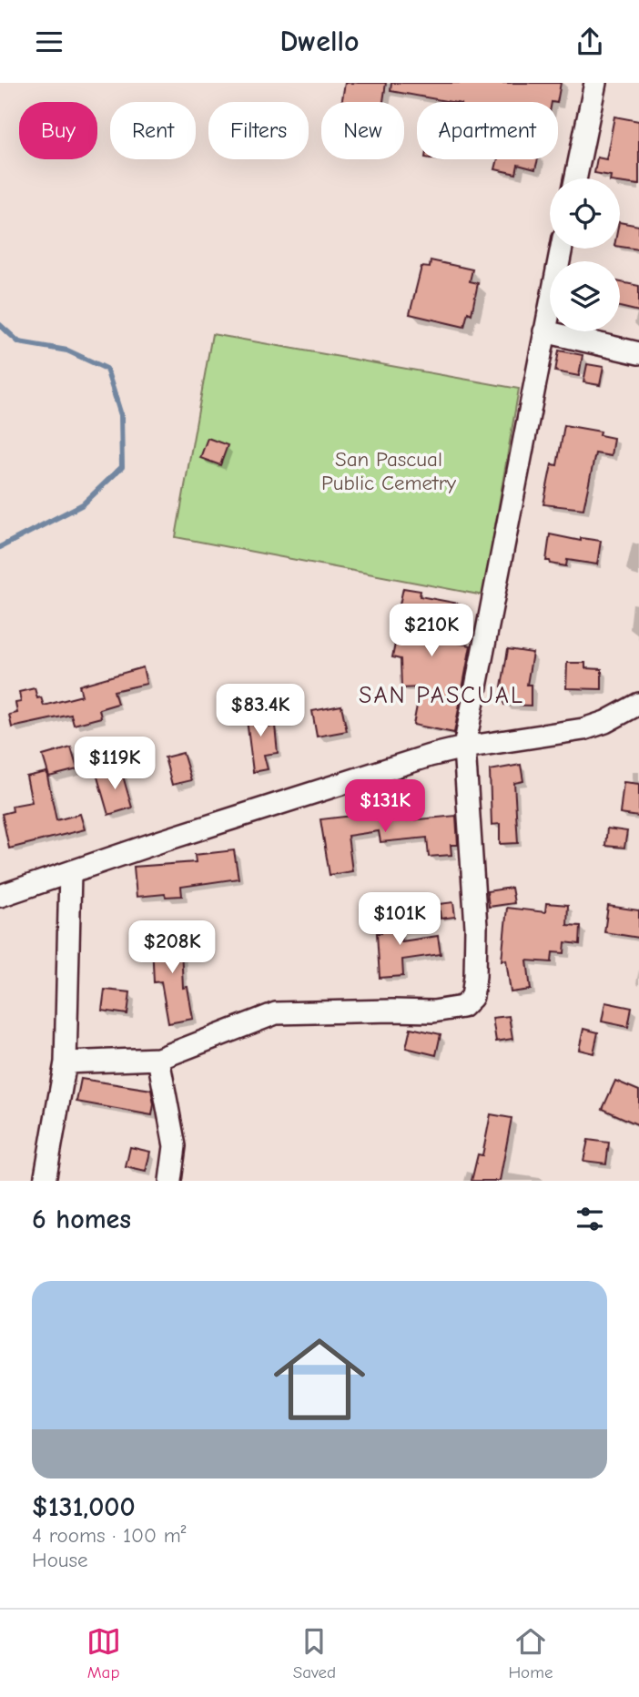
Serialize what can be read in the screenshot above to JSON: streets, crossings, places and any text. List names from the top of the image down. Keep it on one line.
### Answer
{"districts":["SAN PASCUAL"],"parks":["San Pascual Public Cemetry"],"page":{"header":"Dwello","chip":["Buy","Rent","Filters","New","Apartment"],"price":["$210K","$83.4K","$119K","$131K","$101K","$208K"],"heading":"6 homes","list":[{"name":"$131,000","note":"4 rooms · 100 m² · House"}],"tabs":["Map","Saved","Home"]}}
